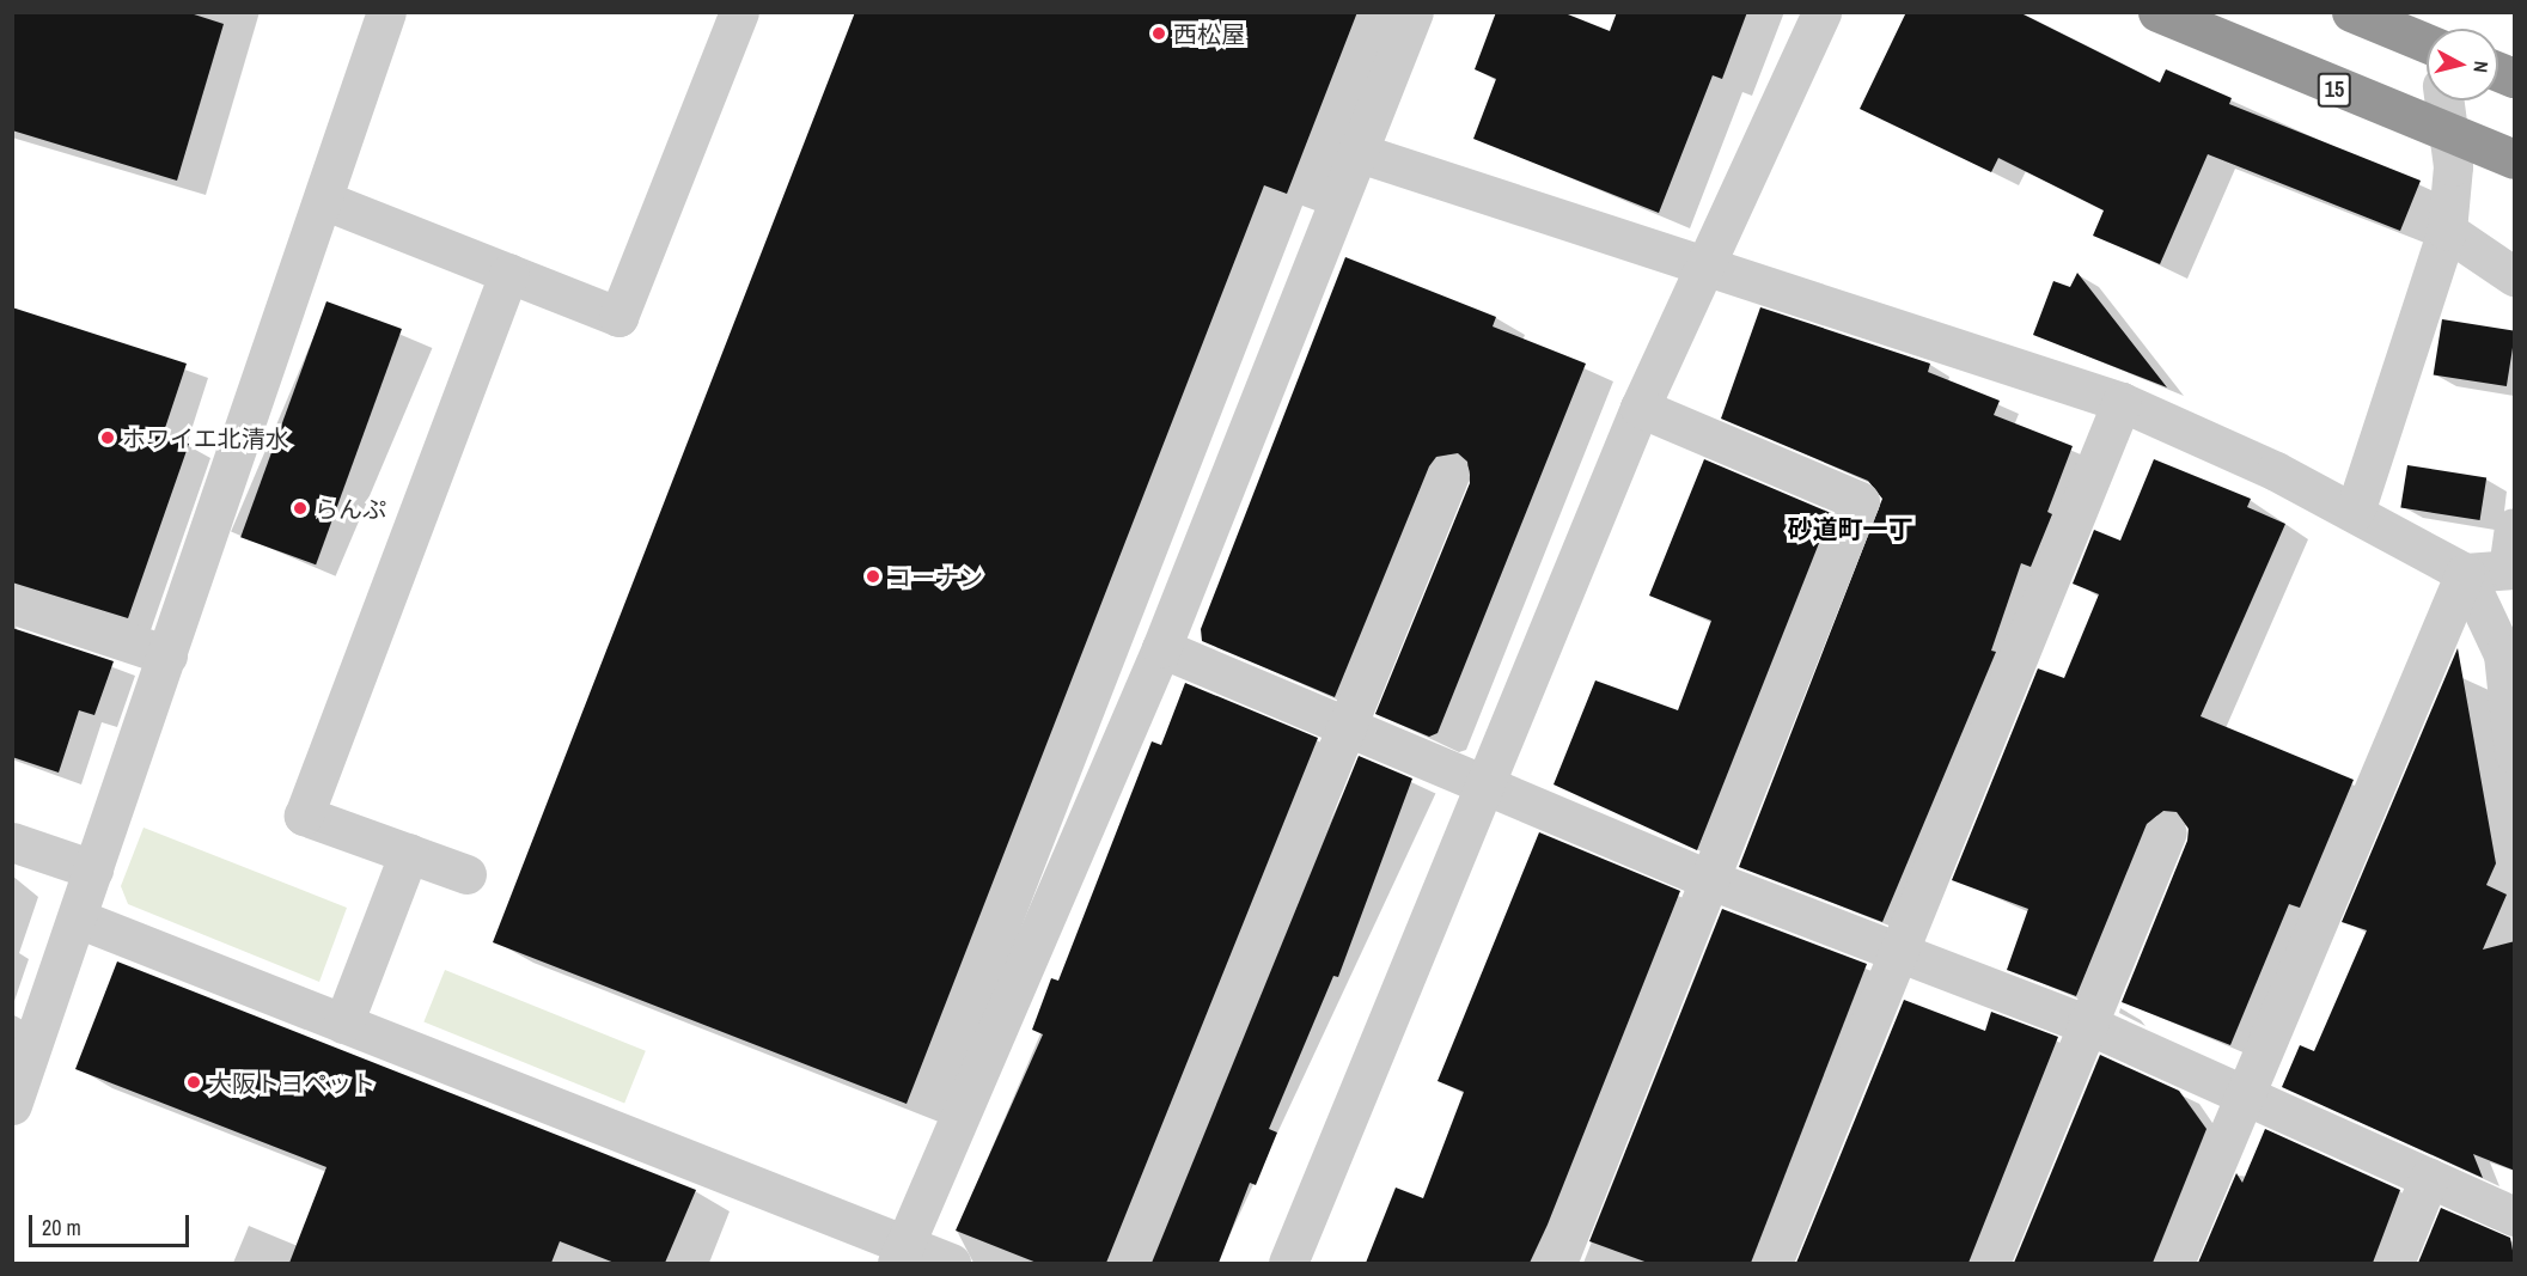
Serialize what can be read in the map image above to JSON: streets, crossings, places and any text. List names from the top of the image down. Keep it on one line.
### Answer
{"streets":{"highway":["15"]},"districts":["砂道町一丁"],"places":["西松屋","ホワイエ北清水","らんぷ","コーナン","大阪トヨペット"],"scale_bar":"20 m","north":"right"}
